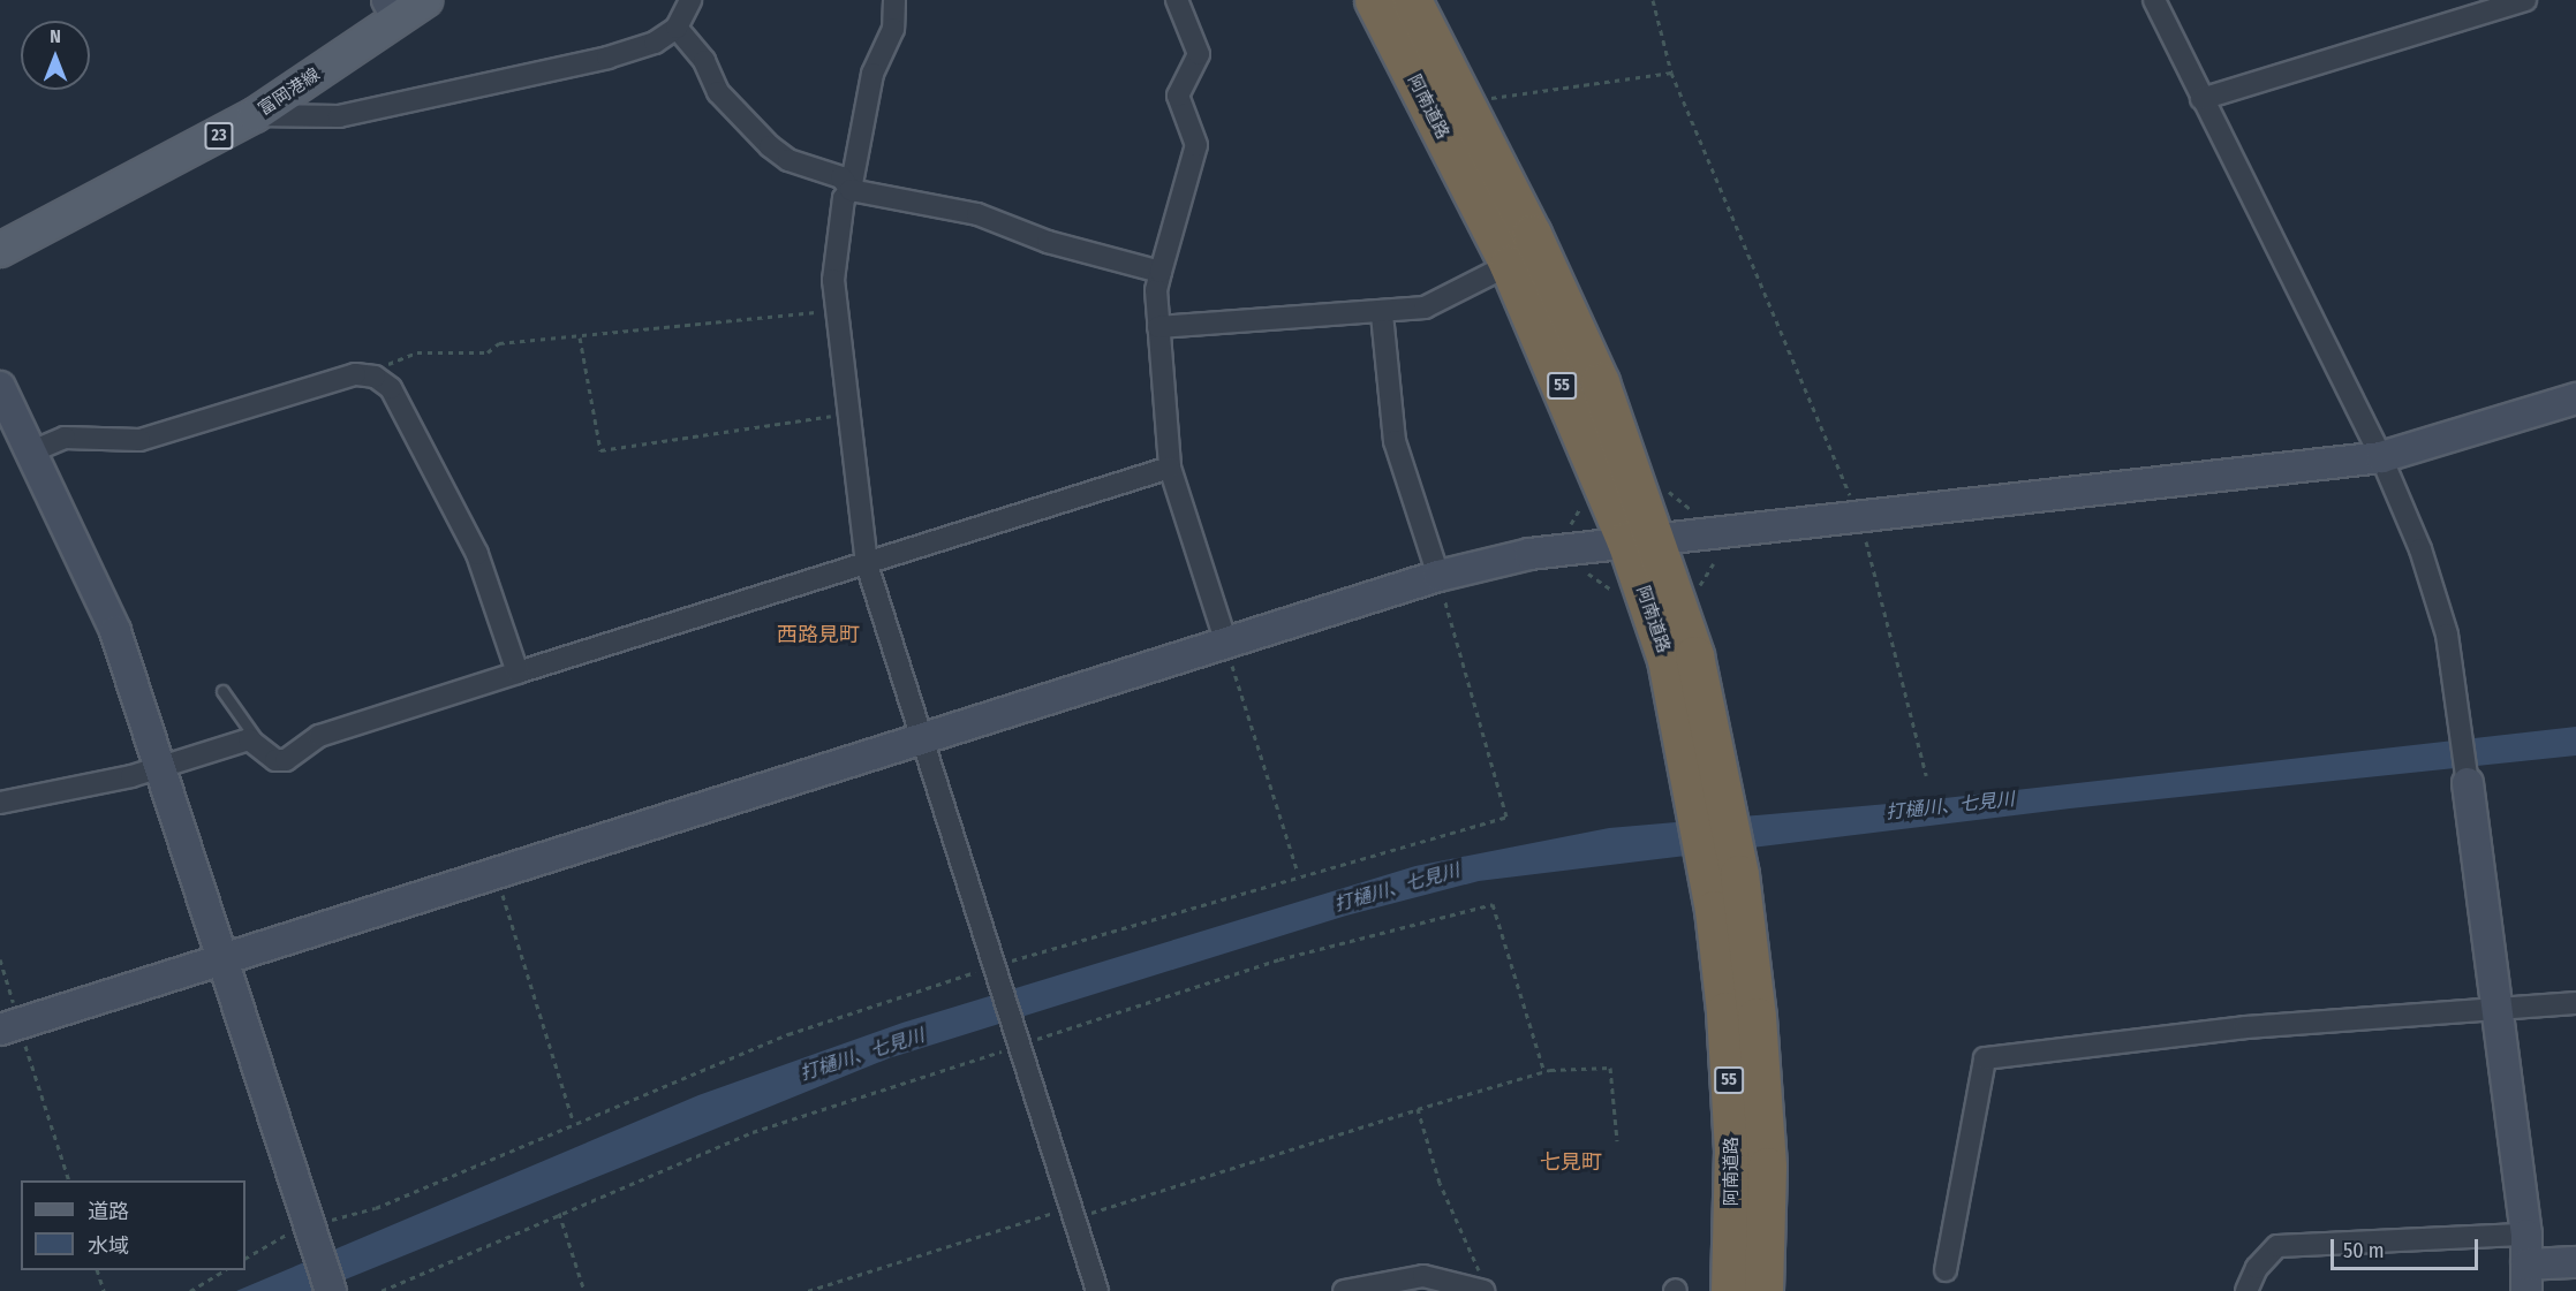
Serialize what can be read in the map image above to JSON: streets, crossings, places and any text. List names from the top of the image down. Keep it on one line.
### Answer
{"streets":{"highway":["阿南道路","55"],"main road":["富岡港線","23"]},"districts":["西路見町","七見町"],"water":["打樋川、七見川"],"legend":["道路","水域"],"scale_bar":"50 m","north":"top"}
